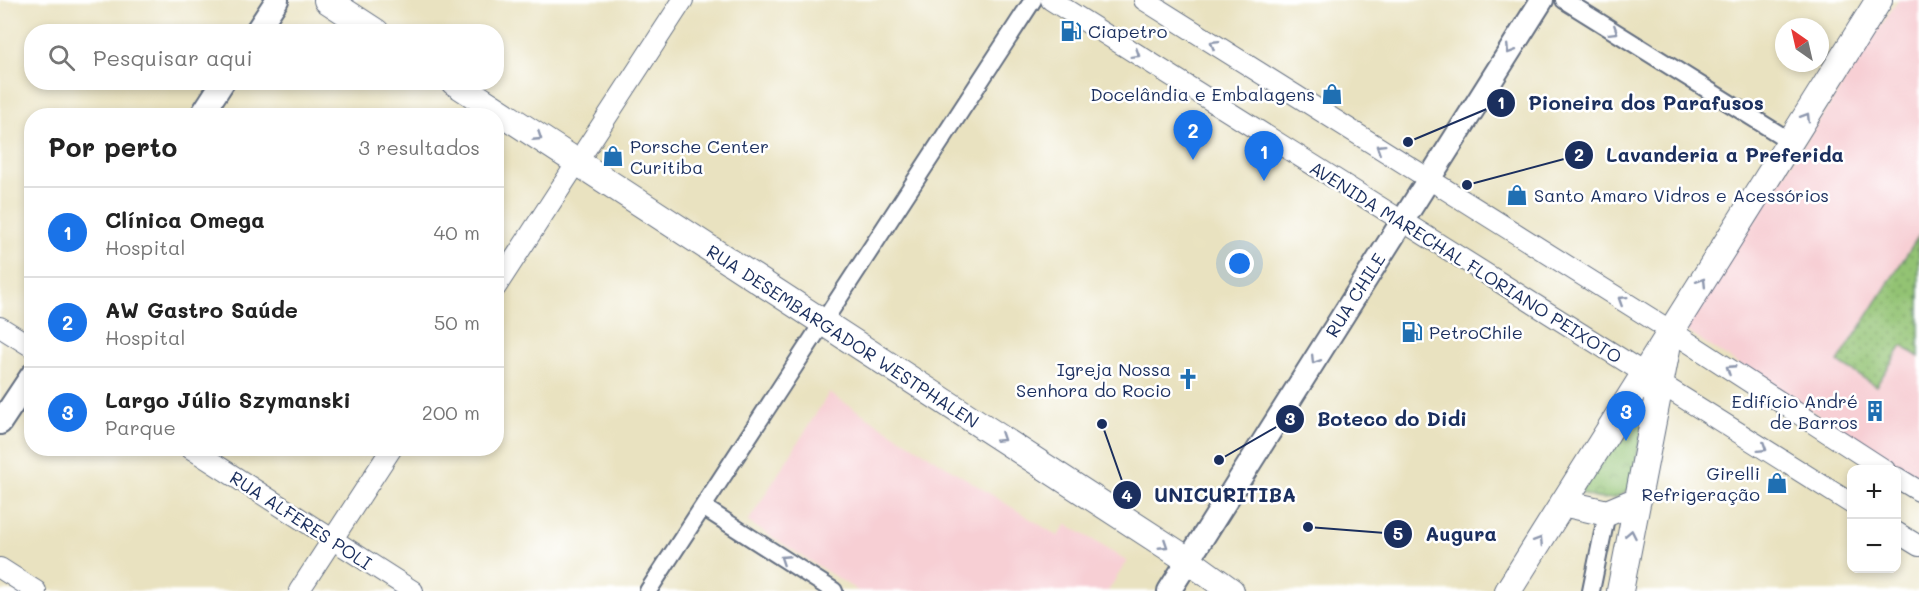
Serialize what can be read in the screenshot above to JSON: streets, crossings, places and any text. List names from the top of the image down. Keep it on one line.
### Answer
{"streets":{"main road":["RUA CHILE","RUA DESEMBARGADOR WESTPHALEN"],"street":["AVENIDA MARECHAL FLORIANO PEIXOTO","RUA ALFERES POLI"]},"crossings":[["AVENIDA MARECHAL FLORIANO PEIXOTO","RUA CHILE"],["RUA CHILE","RUA DESEMBARGADOR WESTPHALEN"]],"one_way":["RUA CHILE","RUA DESEMBARGADOR WESTPHALEN"],"places":{"fuel station":["Ciapetro","PetroChile"],"shop":["Docelândia e Embalagens","Porsche Center Curitiba","Santo Amaro Vidros e Acessórios","Girelli Refrigeração"],"other":["Pioneira dos Parafusos","Lavanderia a Preferida","UNICURITIBA","Boteco do Didi","Augura"],"church":["Igreja Nossa Senhora do Rocio"],"building":["Edifício André de Barros"]},"north":"top left","page":{"search":"Pesquisar aqui","heading":["Por perto","3 resultados"],"pins":["2","1","3"],"list":[{"mark":"1","name":"Clínica Omega","note":"Hospital","value":"40 m"},{"mark":"2","name":"AW Gastro Saúde","note":"Hospital","value":"50 m"},{"mark":"3","name":"Largo Júlio Szymanski","note":"Parque","value":"200 m"}],"map_buttons":["+","−"]}}
